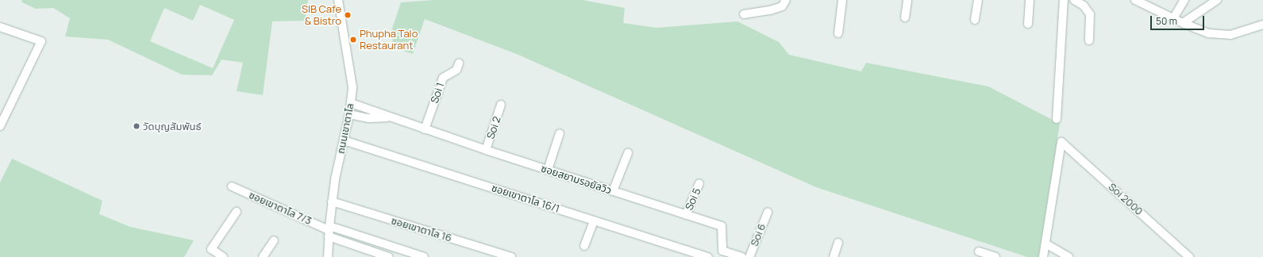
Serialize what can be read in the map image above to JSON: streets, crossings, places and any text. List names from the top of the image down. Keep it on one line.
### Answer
{"streets":{"street":["Soi 1","Soi 2","ถนนเขาตาโล","ซอยสยามรอยัลวิว","ซอยเขาตาโล 16/1","Soi 5","Soi 2000","ซอยเขาตาโล 7/3","ซอยเขาตาโล 16","Soi 6"]},"crossings":[["Soi 1","ซอยสยามรอยัลวิว"],["Soi 2","ซอยสยามรอยัลวิว"],["ถนนเขาตาโล","ซอยเขาตาโล 16/1"],["ถนนเขาตาโล","ซอยเขาตาโล 7/3"],["ถนนเขาตาโล","ซอยเขาตาโล 16"],["ซอยสยามรอยัลวิว","Soi 5"]],"places":["SIB Cafe & Bistro","Phupha Talo Restaurant","วัดบุญสัมพันธ์"],"scale_bar":"50 m"}
